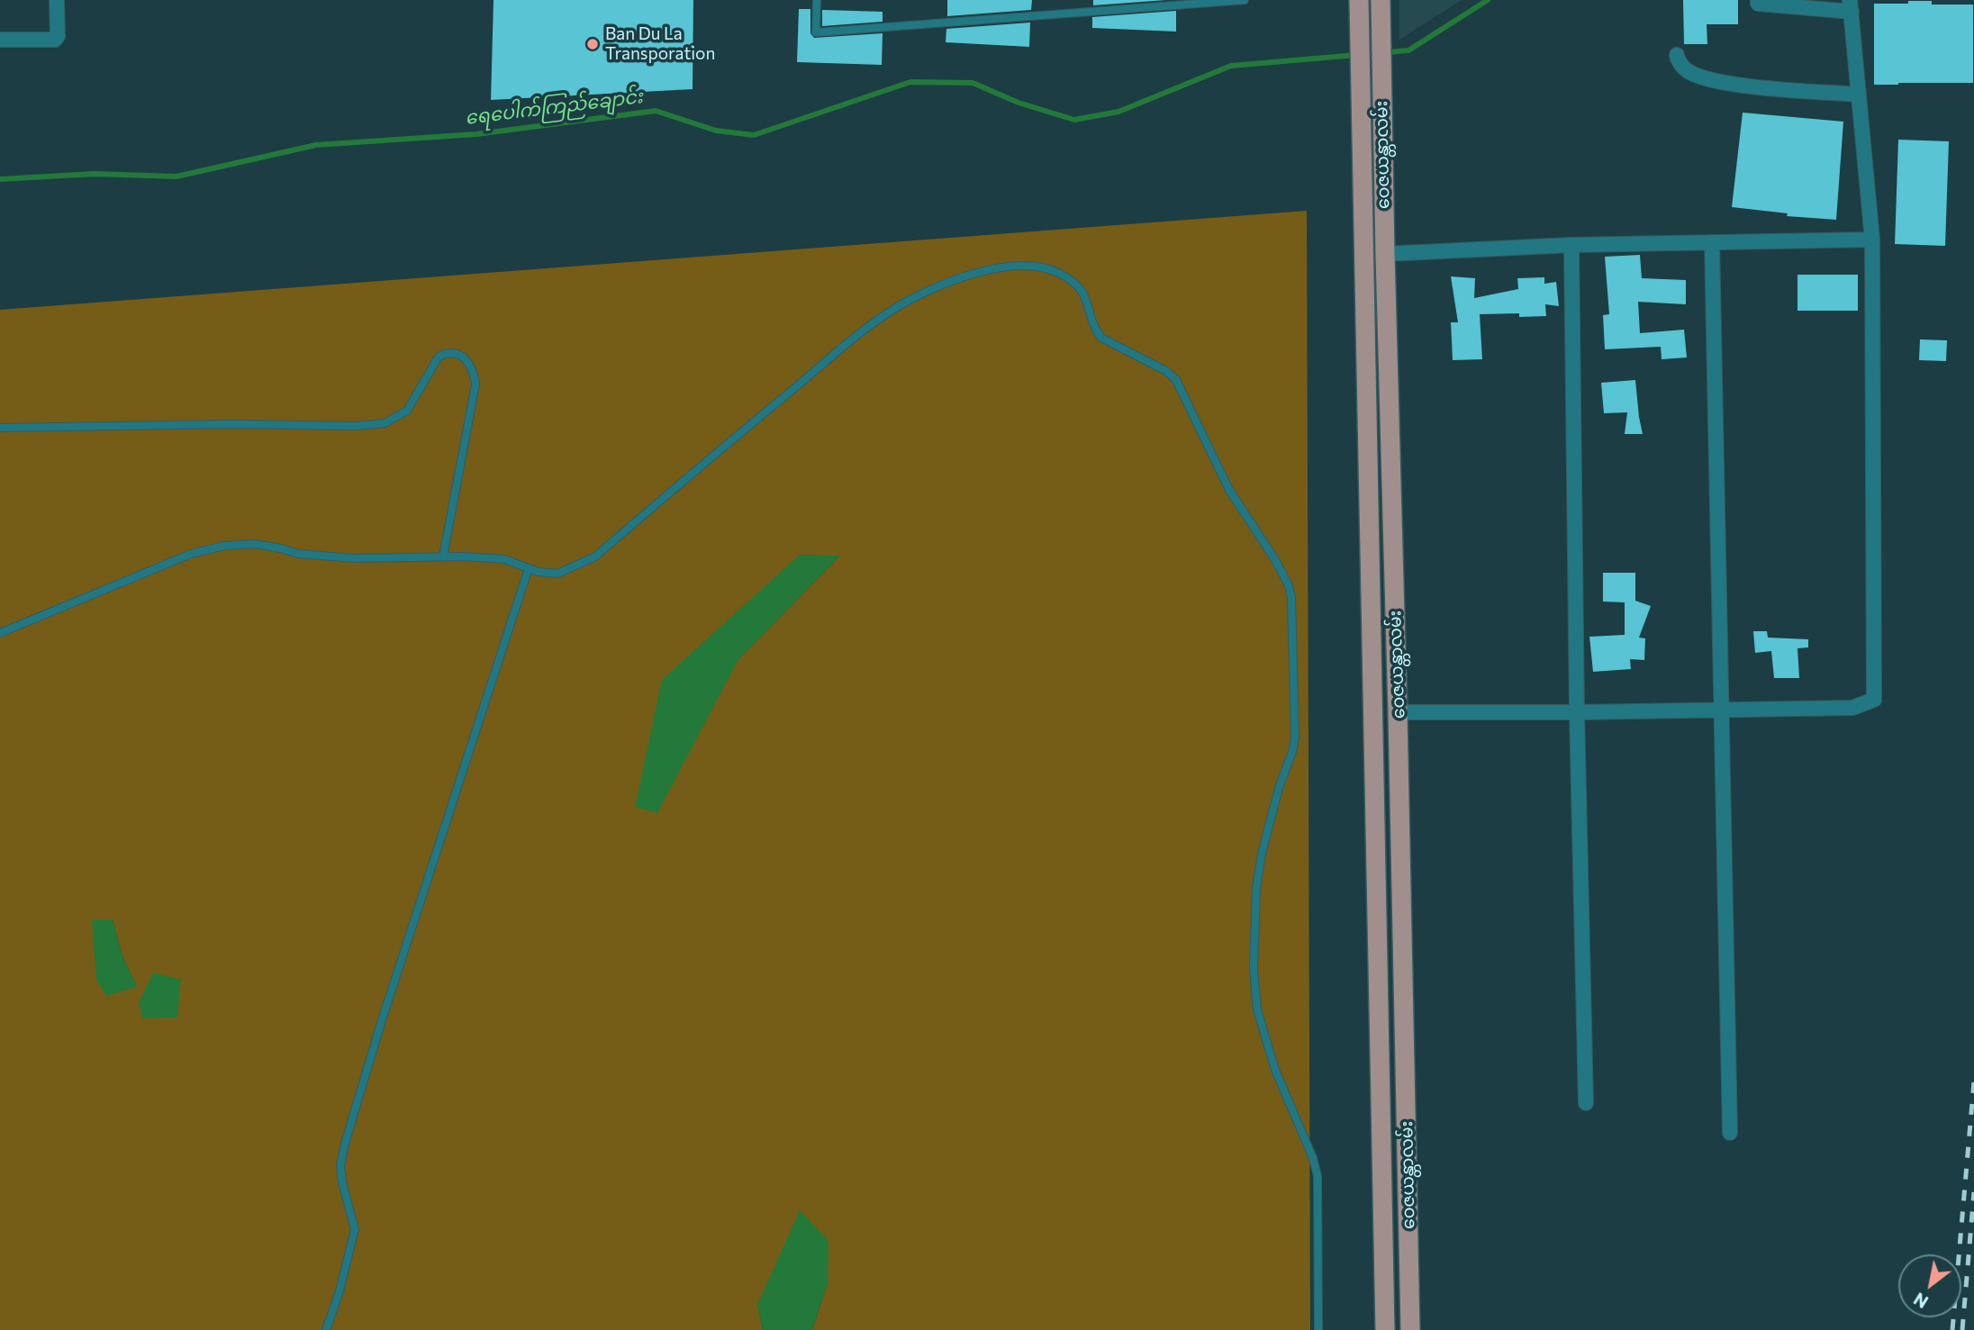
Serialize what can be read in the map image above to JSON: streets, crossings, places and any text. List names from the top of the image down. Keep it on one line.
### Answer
{"streets":{"main road":["ဝေဇယန္တာလမ်း"]},"water":["ရေပေါက်ကြည်ချောင်း"],"places":["Ban Du La Transporation"],"north":"bottom left"}
